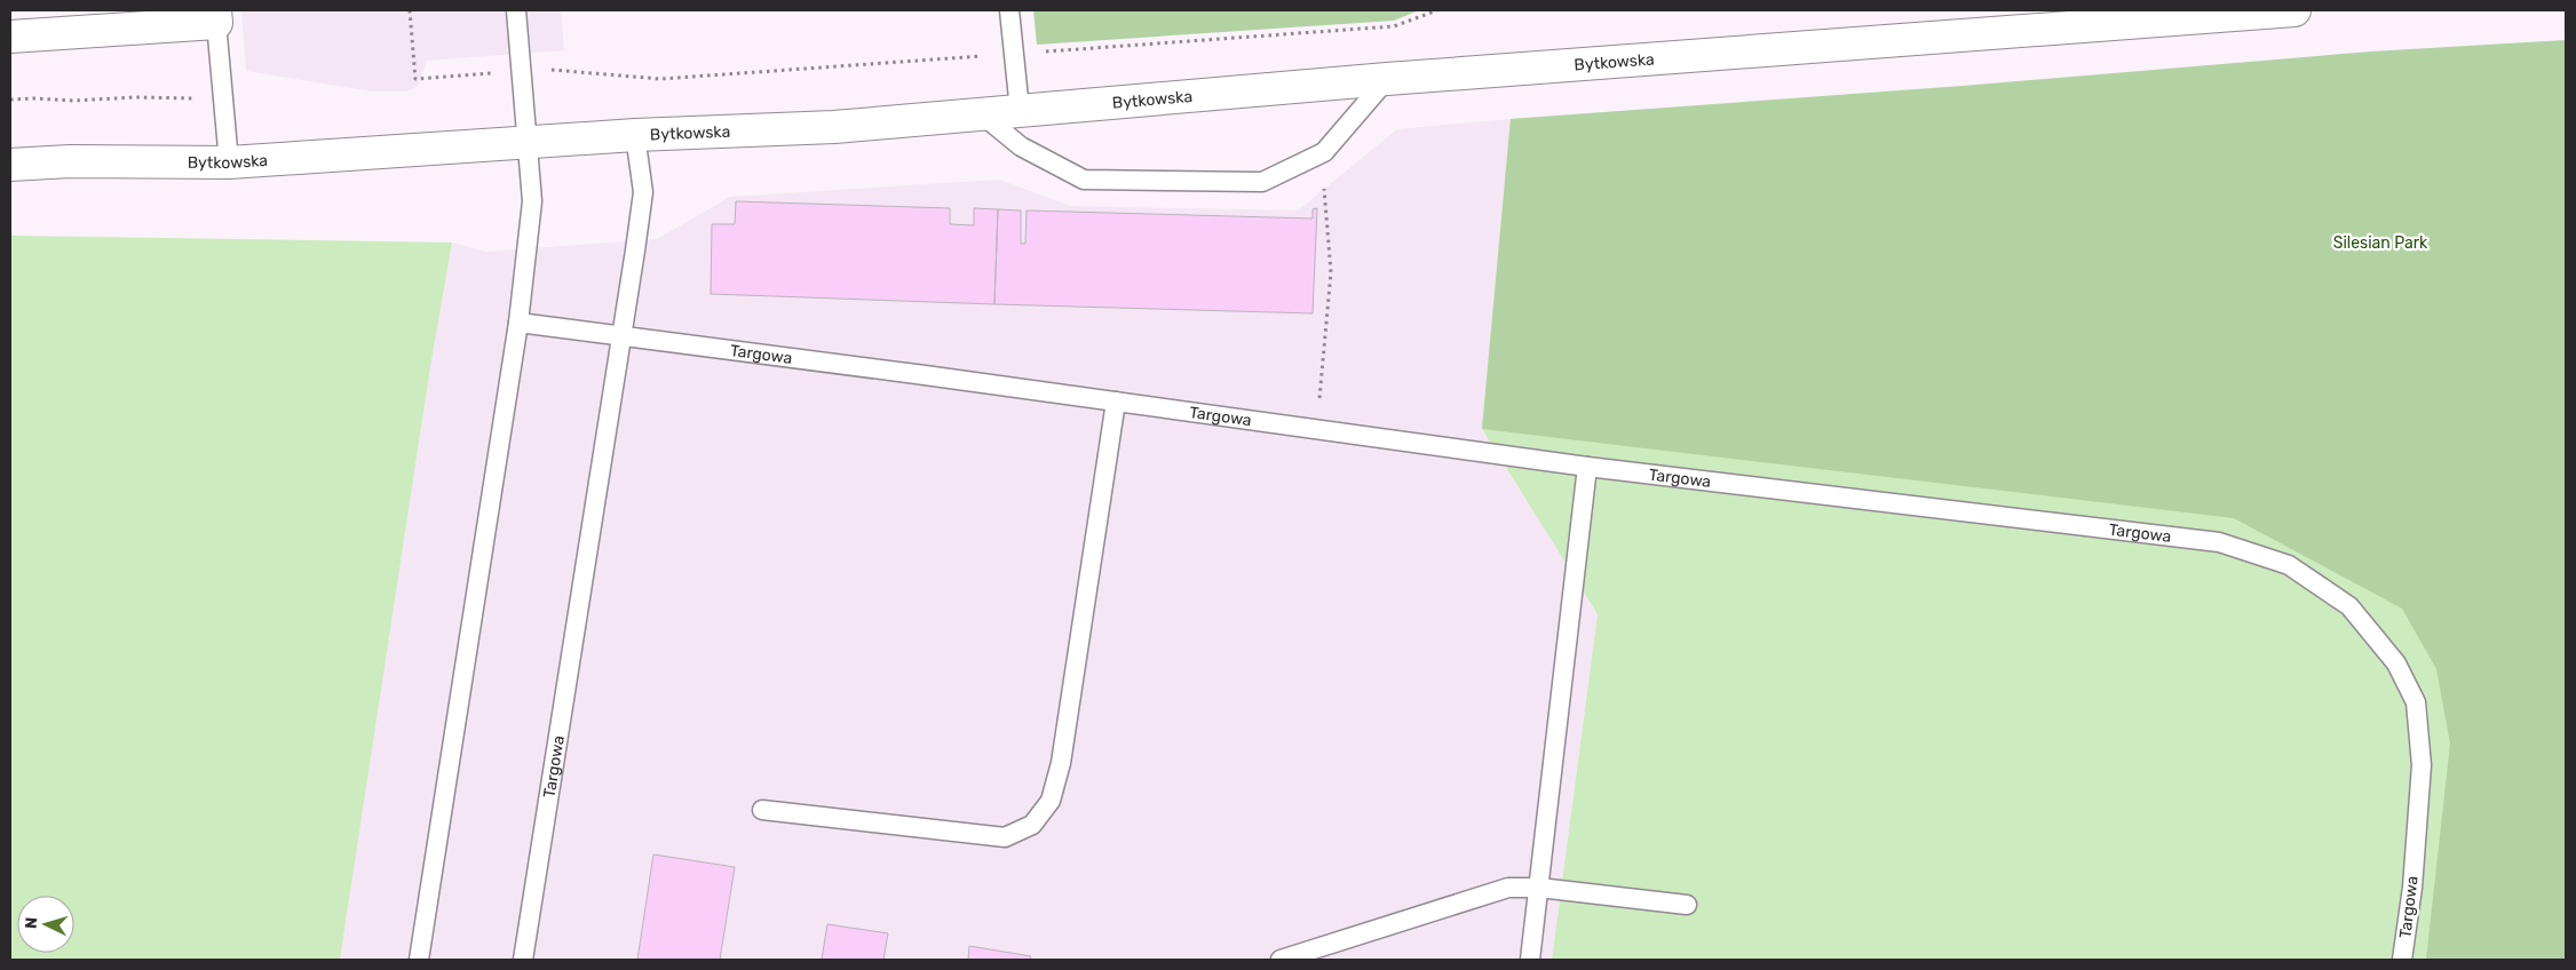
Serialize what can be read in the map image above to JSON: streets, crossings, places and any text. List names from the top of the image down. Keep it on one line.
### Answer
{"streets":{"street":["Bytkowska"],"lane":["Targowa"]},"crossings":[["Bytkowska","Targowa"]],"parks":["Silesian Park"],"north":"left"}
